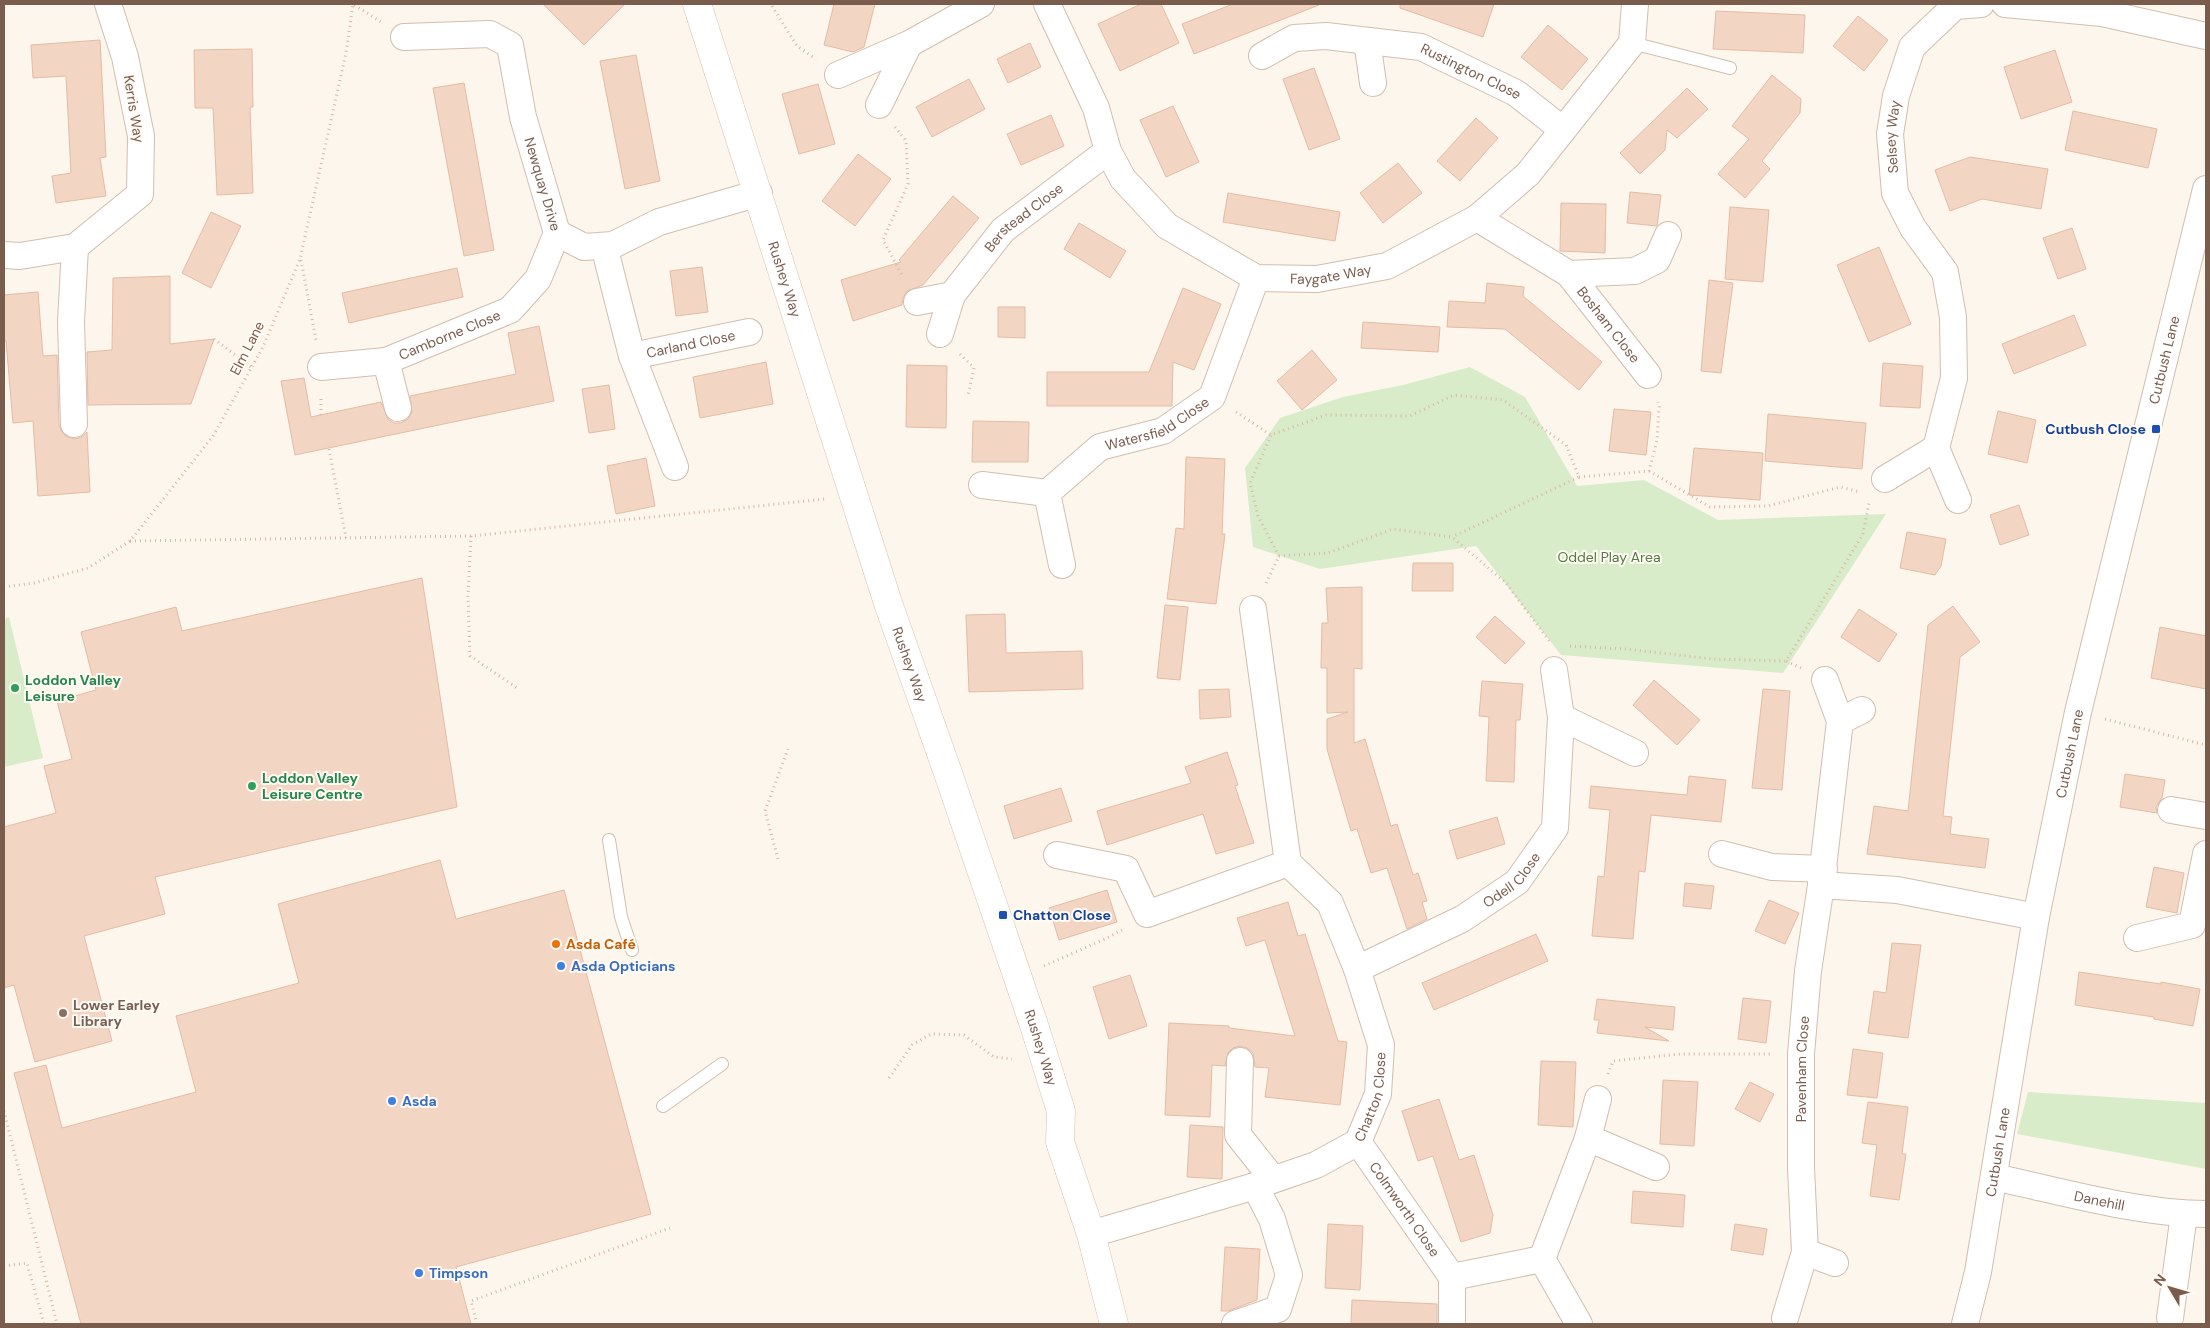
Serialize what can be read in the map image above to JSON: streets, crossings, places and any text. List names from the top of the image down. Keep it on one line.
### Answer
{"streets":{"street":["Rustington Close","Kerris Way","Selsey Way","Newquay Drive","Berstead Close","Faygate Way","Rushey Way","Bosham Close","Camborne Close","Carland Close","Cutbush Lane","Watersfield Close","Odell Close","Pavenham Close","Chatton Close","Danehill","Colmworth Close"],"path":["Elm Lane"]},"crossings":[["Rustington Close","Faygate Way"],["Newquay Drive","Rushey Way"],["Newquay Drive","Camborne Close"],["Newquay Drive","Carland Close"],["Berstead Close","Faygate Way"],["Faygate Way","Bosham Close"],["Faygate Way","Watersfield Close"],["Rushey Way","Chatton Close"],["Cutbush Lane","Danehill"],["Odell Close","Chatton Close"],["Chatton Close","Colmworth Close"]],"parks":["Oddel Play Area"],"places":{"transit":["Cutbush Close","Chatton Close"],"other":["Loddon Valley Leisure","Loddon Valley Leisure Centre","Asda Café","Asda Opticians","Lower Earley Library","Asda","Timpson"]},"north":"top left"}
